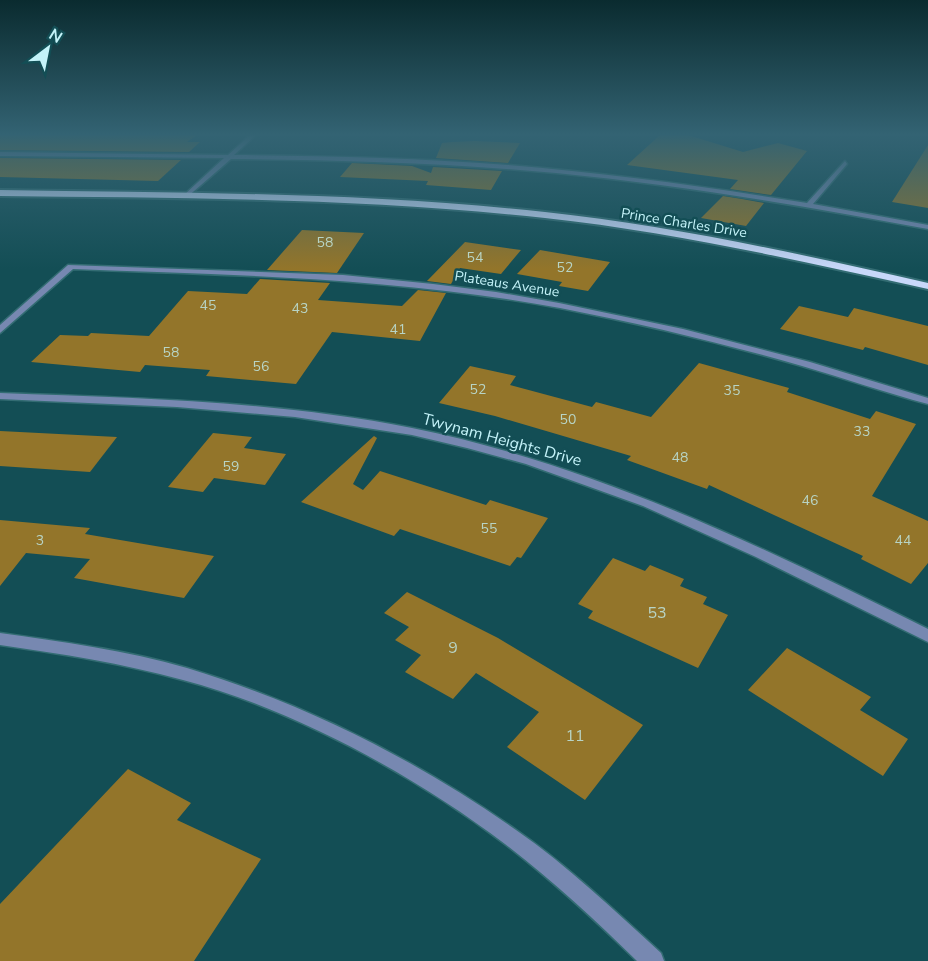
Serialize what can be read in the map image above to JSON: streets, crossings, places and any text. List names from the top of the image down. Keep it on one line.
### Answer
{"streets":{"highway":["Prince Charles Drive"],"street":["Plateaus Avenue","Twynam Heights Drive"]},"house_numbers":["58","54","52","45","43","41","58","56","52","35","50","33","48","59","46","55","3","44","53","9","11"],"north":"top right"}
